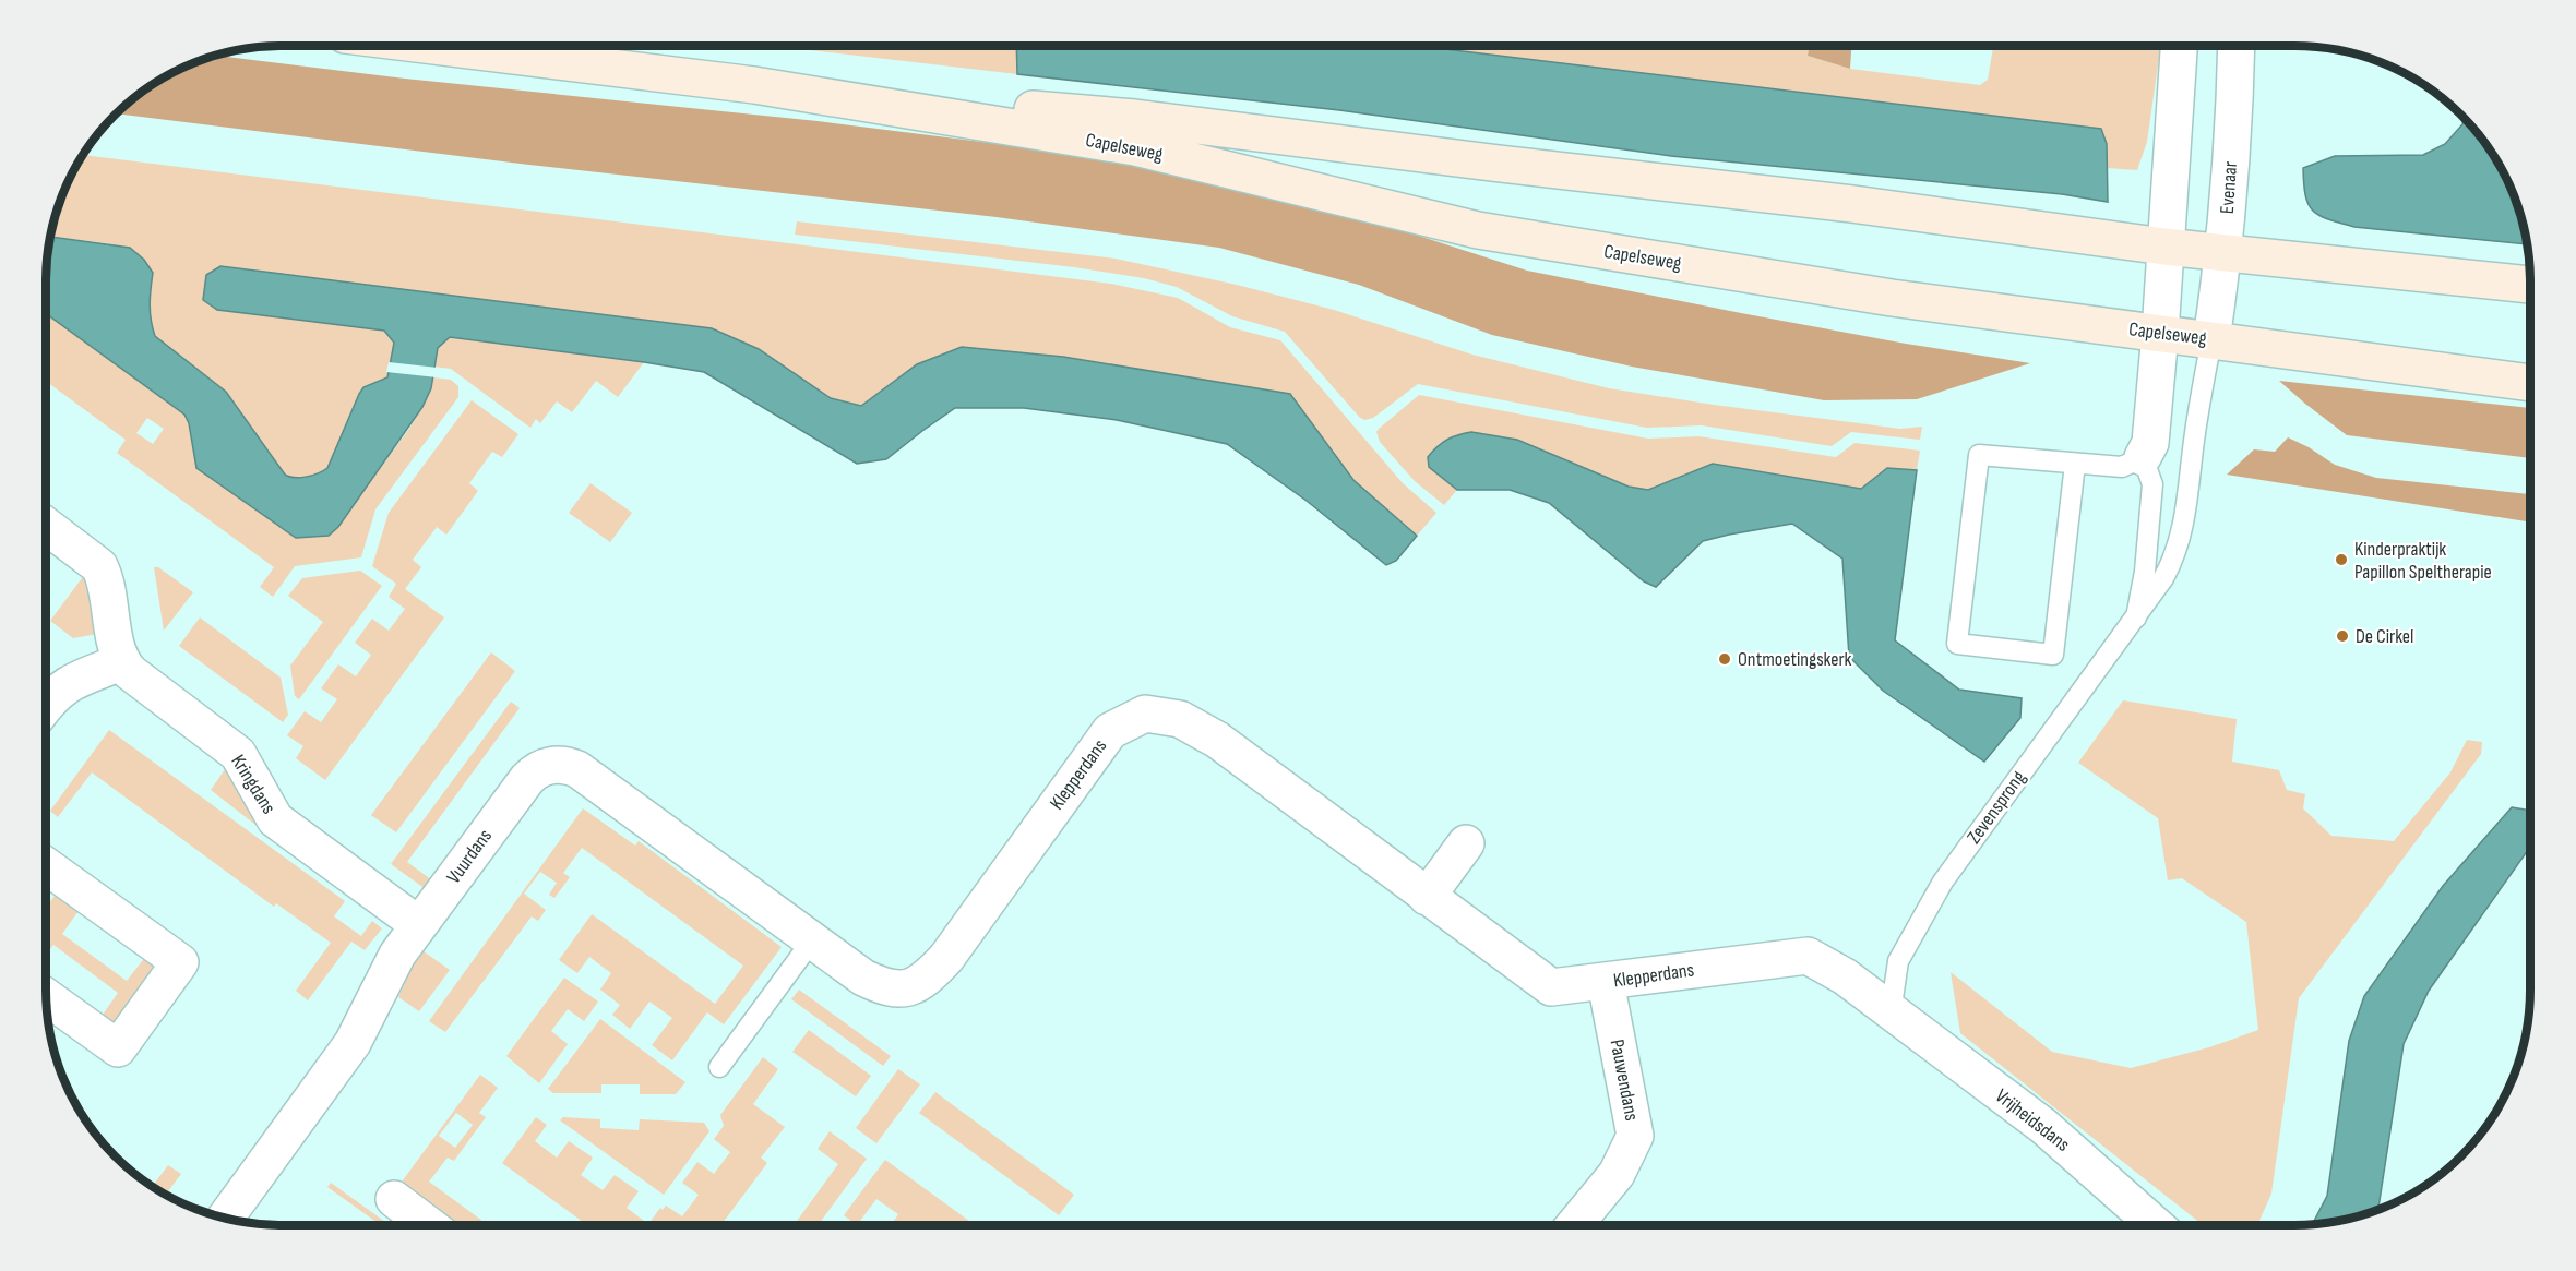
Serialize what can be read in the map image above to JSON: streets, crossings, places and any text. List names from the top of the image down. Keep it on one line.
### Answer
{"streets":{"main road":["Capelseweg"],"street":["Evenaar","Klepperdans","Kringdans","Vuurdans","Pauwendans","Vrijheidsdans"],"lane":["Zevensprong"]},"crossings":[["Capelseweg","Evenaar"],["Capelseweg","Zevensprong"],["Evenaar","Zevensprong"],["Klepperdans","Zevensprong"],["Klepperdans","Vuurdans"],["Klepperdans","Pauwendans"],["Klepperdans","Vrijheidsdans"],["Kringdans","Vuurdans"],["Zevensprong","Vrijheidsdans"]],"places":["Kinderpraktijk Papillon Speltherapie","De Cirkel","Ontmoetingskerk"]}
